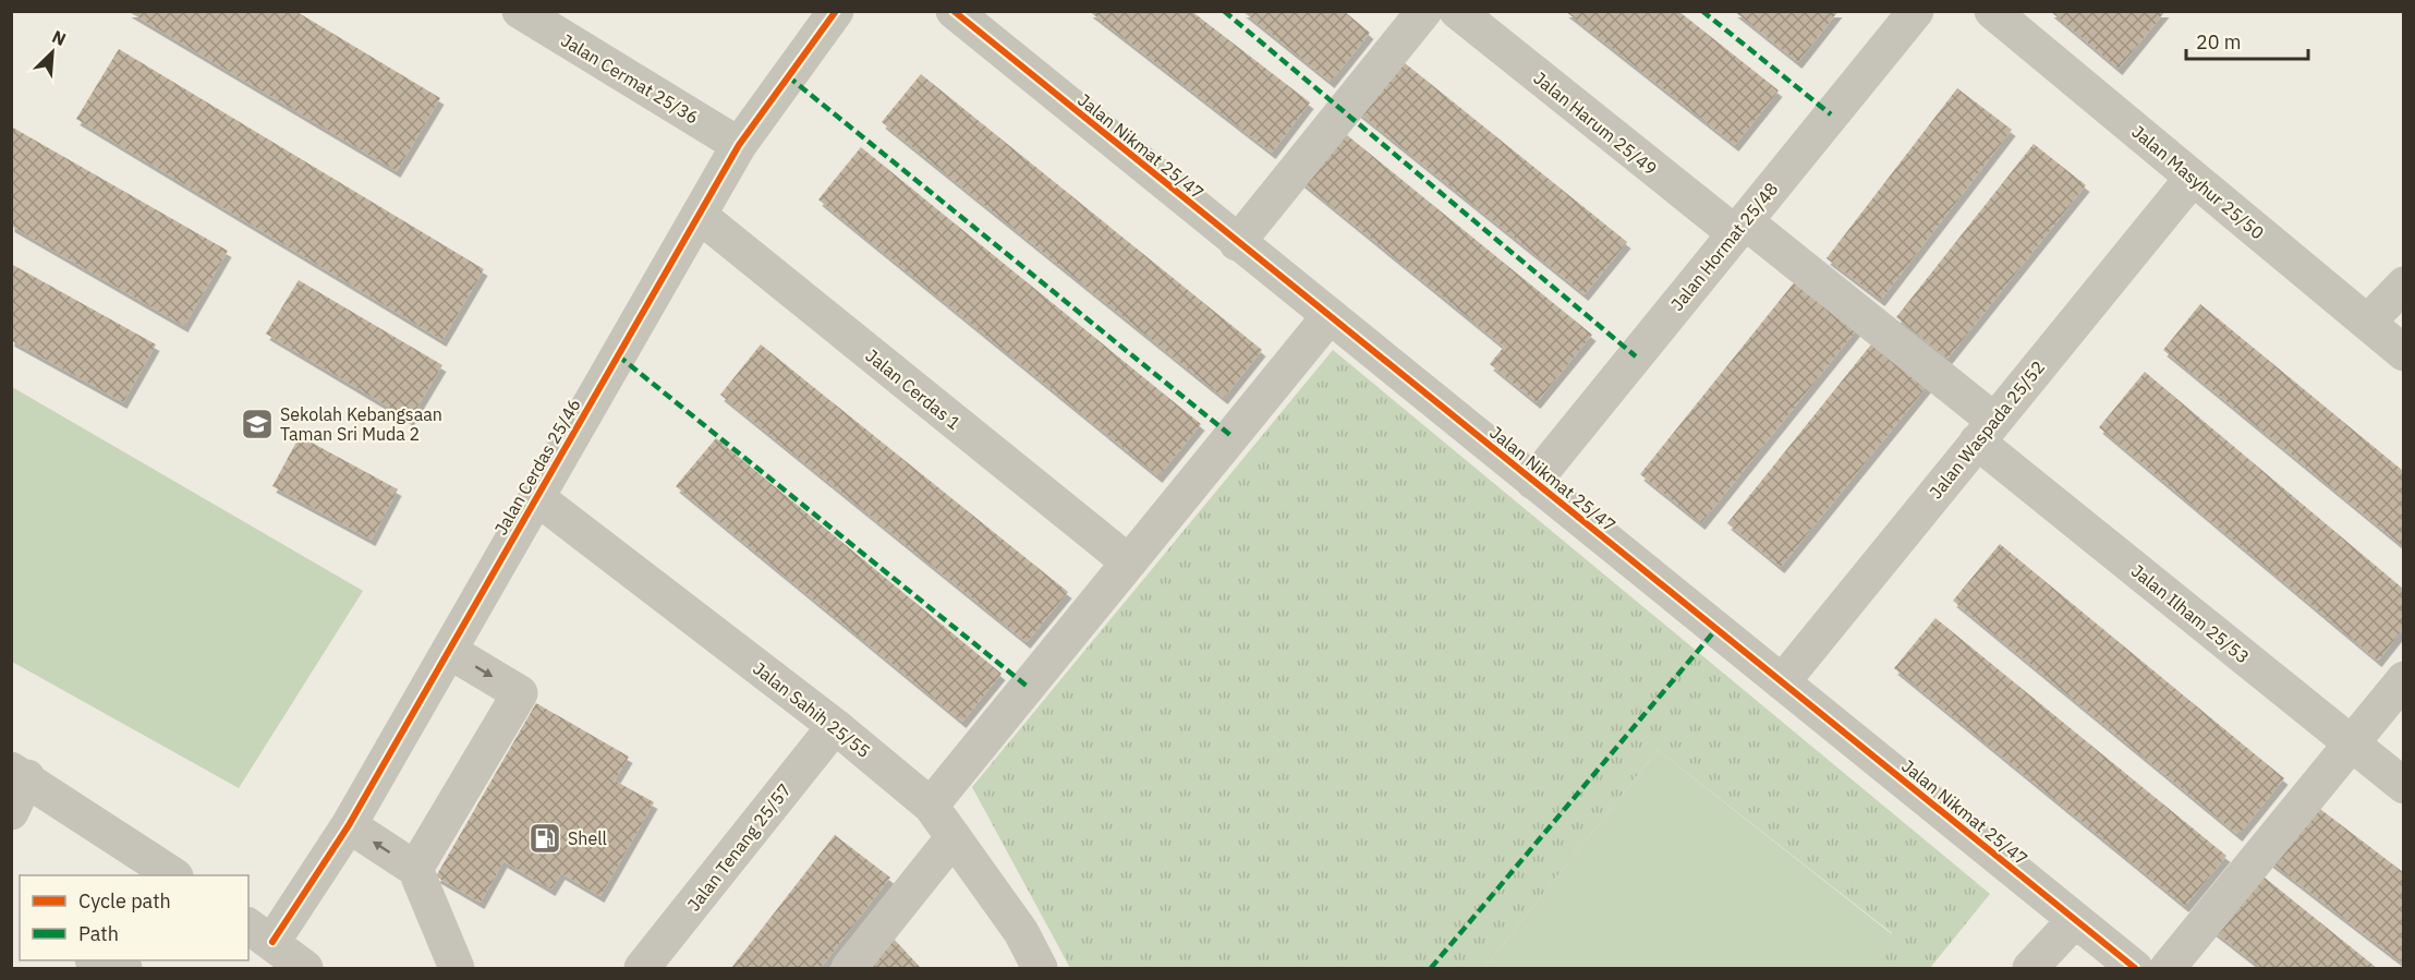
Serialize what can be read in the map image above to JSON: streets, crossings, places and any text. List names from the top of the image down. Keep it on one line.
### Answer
{"streets":{"street":["Jalan Cermat 25/36","Jalan Harum 25/49","Jalan Nikmat 25/47","Jalan Masyhur 25/50","Jalan Hormat 25/48","Jalan Cerdas 1","Jalan Waspada 25/52","Jalan Cerdas 25/46","Jalan Ilham 25/53","Jalan Sahih 25/55","Jalan Tenang 25/57"]},"crossings":[["Jalan Cermat 25/36","Jalan Cerdas 25/46"],["Jalan Harum 25/49","Jalan Hormat 25/48"],["Jalan Harum 25/49","Jalan Waspada 25/52"],["Jalan Harum 25/49","Jalan Ilham 25/53"],["Jalan Nikmat 25/47","Jalan Hormat 25/48"],["Jalan Nikmat 25/47","Jalan Waspada 25/52"],["Jalan Masyhur 25/50","Jalan Waspada 25/52"],["Jalan Cerdas 1","Jalan Cerdas 25/46"],["Jalan Waspada 25/52","Jalan Ilham 25/53"],["Jalan Cerdas 25/46","Jalan Sahih 25/55"],["Jalan Sahih 25/55","Jalan Tenang 25/57"]],"places":{"school or university":["Sekolah Kebangsaan Taman Sri Muda 2"],"fuel station":["Shell"]},"legend":["Cycle path","Path"],"scale_bar":"20 m","north":"top right"}
